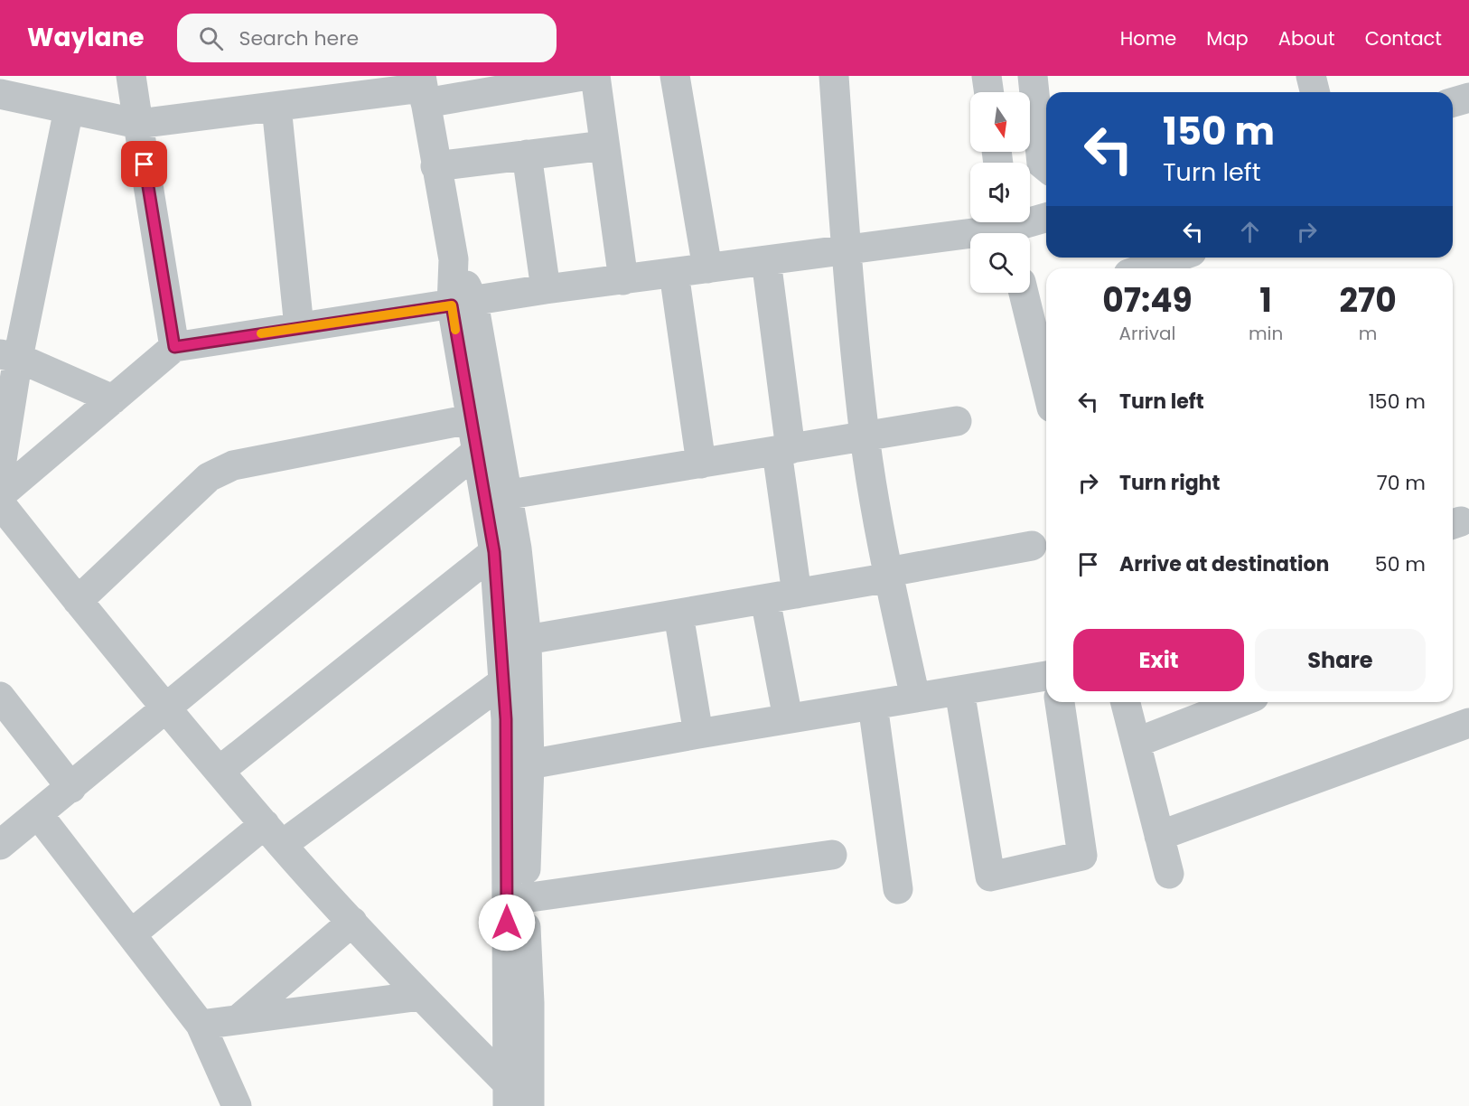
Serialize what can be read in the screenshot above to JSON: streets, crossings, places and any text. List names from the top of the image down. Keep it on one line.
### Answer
{"north":"bottom","page":{"header":"Waylane","search":"Search here","nav":["Home","Map","About","Contact"],"turn":["150 m","Turn left"],"eta":["07:49","Arrival","1","min","270","m"],"list":[{"name":"Turn left","value":"150 m"},{"name":"Turn right","value":"70 m"},{"name":"Arrive at destination","value":"50 m"}],"buttons":["Exit","Share"]}}
